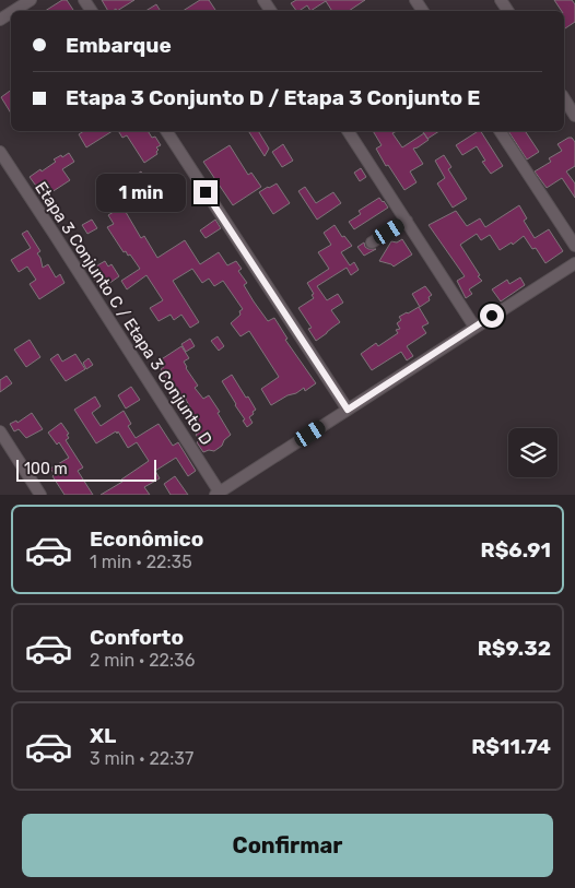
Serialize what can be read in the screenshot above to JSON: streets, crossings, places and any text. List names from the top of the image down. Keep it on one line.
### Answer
{"streets":{"street":["Etapa 3 Conjunto C / Etapa 3 Conjunto D"]},"scale_bar":"100 m","page":{"banner":["Embarque","Etapa 3 Conjunto D / Etapa 3 Conjunto E"],"bubble":"1 min","scale":"100 m","list":[{"name":"Econômico","note":"1 min · 22:35","value":"R$6.91"},{"name":"Conforto","note":"2 min · 22:36","value":"R$9.32"},{"name":"XL","note":"3 min · 22:37","value":"R$11.74"}],"buttons":"Confirmar"}}
